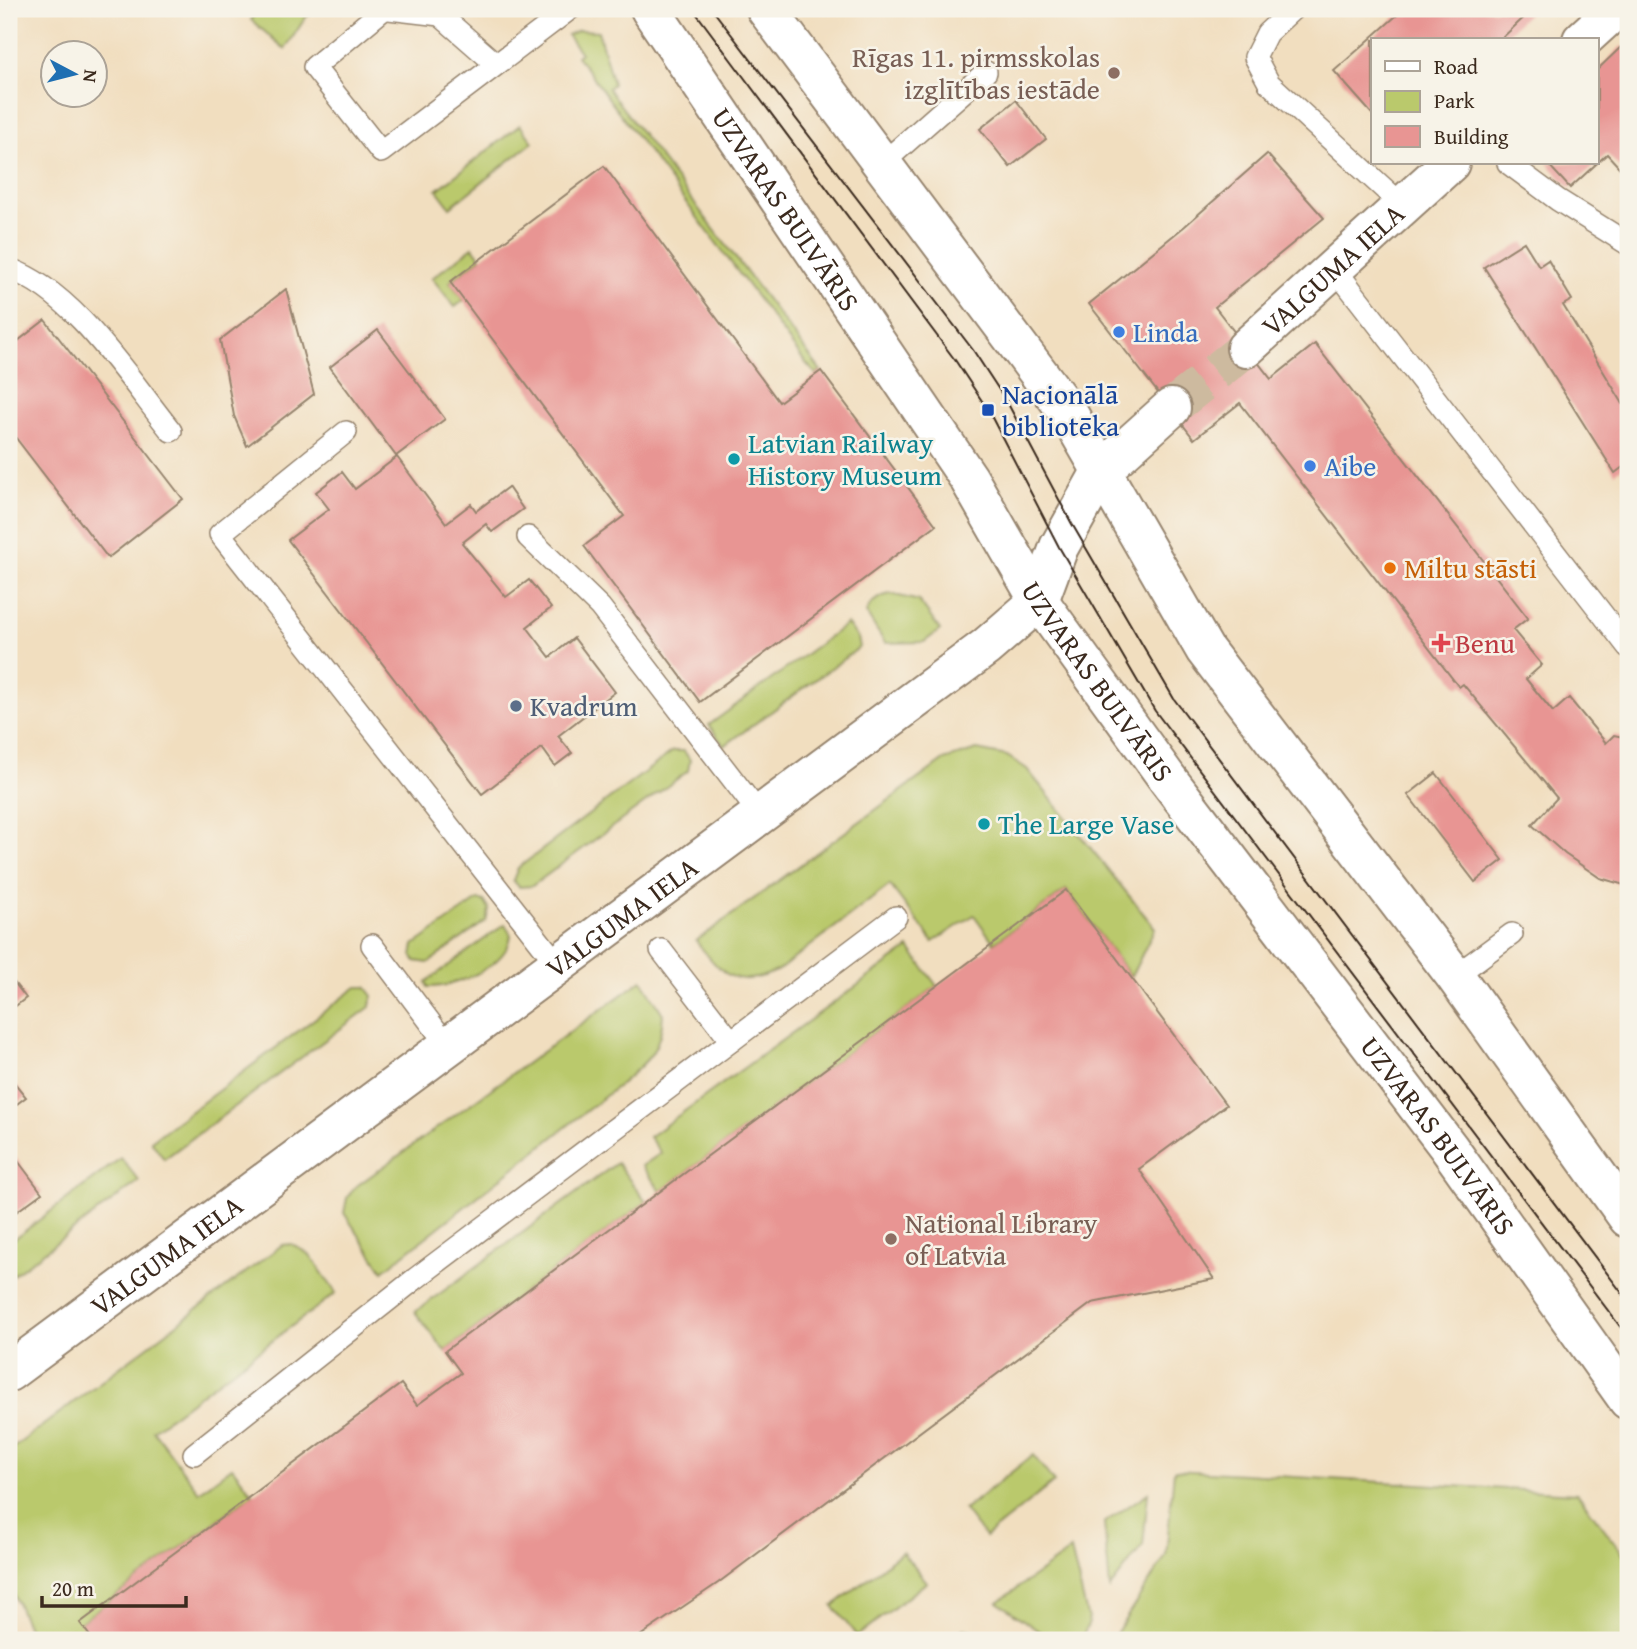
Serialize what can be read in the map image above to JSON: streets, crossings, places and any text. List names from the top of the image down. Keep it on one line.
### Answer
{"streets":{"main road":["UZVARAS BULVĀRIS","VALGUMA IELA"]},"crossings":[["UZVARAS BULVĀRIS","VALGUMA IELA"]],"places":{"other":["Rīgas 11. pirmsskolas izglītības iestāde","Linda","Latvian Railway History Museum","Aibe","Miltu stāsti","Kvadrum","The Large Vase","National Library of Latvia"],"transit":["Nacionālā bibliotēka"],"health":["Benu"]},"legend":["Road","Park","Building"],"scale_bar":"20 m","north":"right"}
